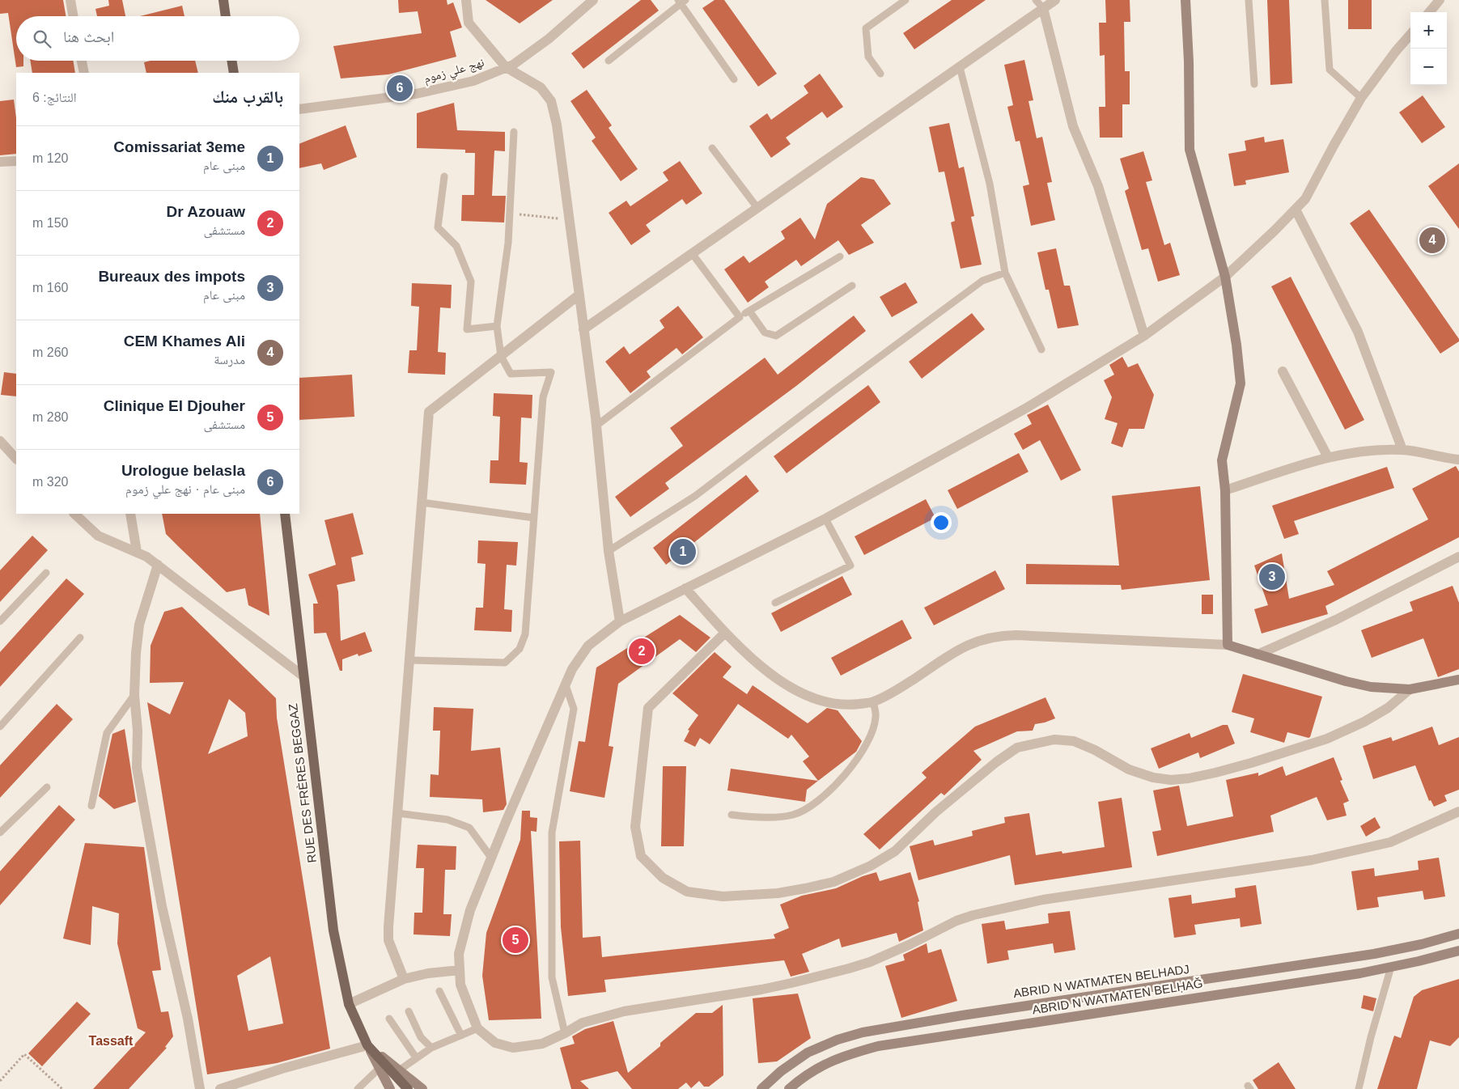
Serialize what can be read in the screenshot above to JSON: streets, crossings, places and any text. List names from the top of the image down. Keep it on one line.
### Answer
{"streets":{"main road":["RUE DES FRÈRES BEGGAZ","ABRID N WATMATEN BELHADJ","ABRID N WATMATEN BELḤAǦ"],"street":["نهج علي زموم"]},"districts":["Tassaft"],"page":{"map_buttons":["+","−"],"search":"ابحث هنا","heading":["بالقرب منك","النتائج: 6"],"pins":["6","4","1","3","2","5"],"list":[{"mark":"1","name":"Comissariat 3eme","note":"مبنى عام","value":"120 m"},{"mark":"2","name":"Dr Azouaw","note":"مستشفى","value":"150 m"},{"mark":"3","name":"Bureaux des impots","note":"مبنى عام","value":"160 m"},{"mark":"4","name":"CEM Khames Ali","note":"مدرسة","value":"260 m"},{"mark":"5","name":"Clinique El Djouher","note":"مستشفى","value":"280 m"},{"mark":"6","name":"Urologue belasla","note":"مبنى عام · نهج علي زموم","value":"320 m"}]}}
